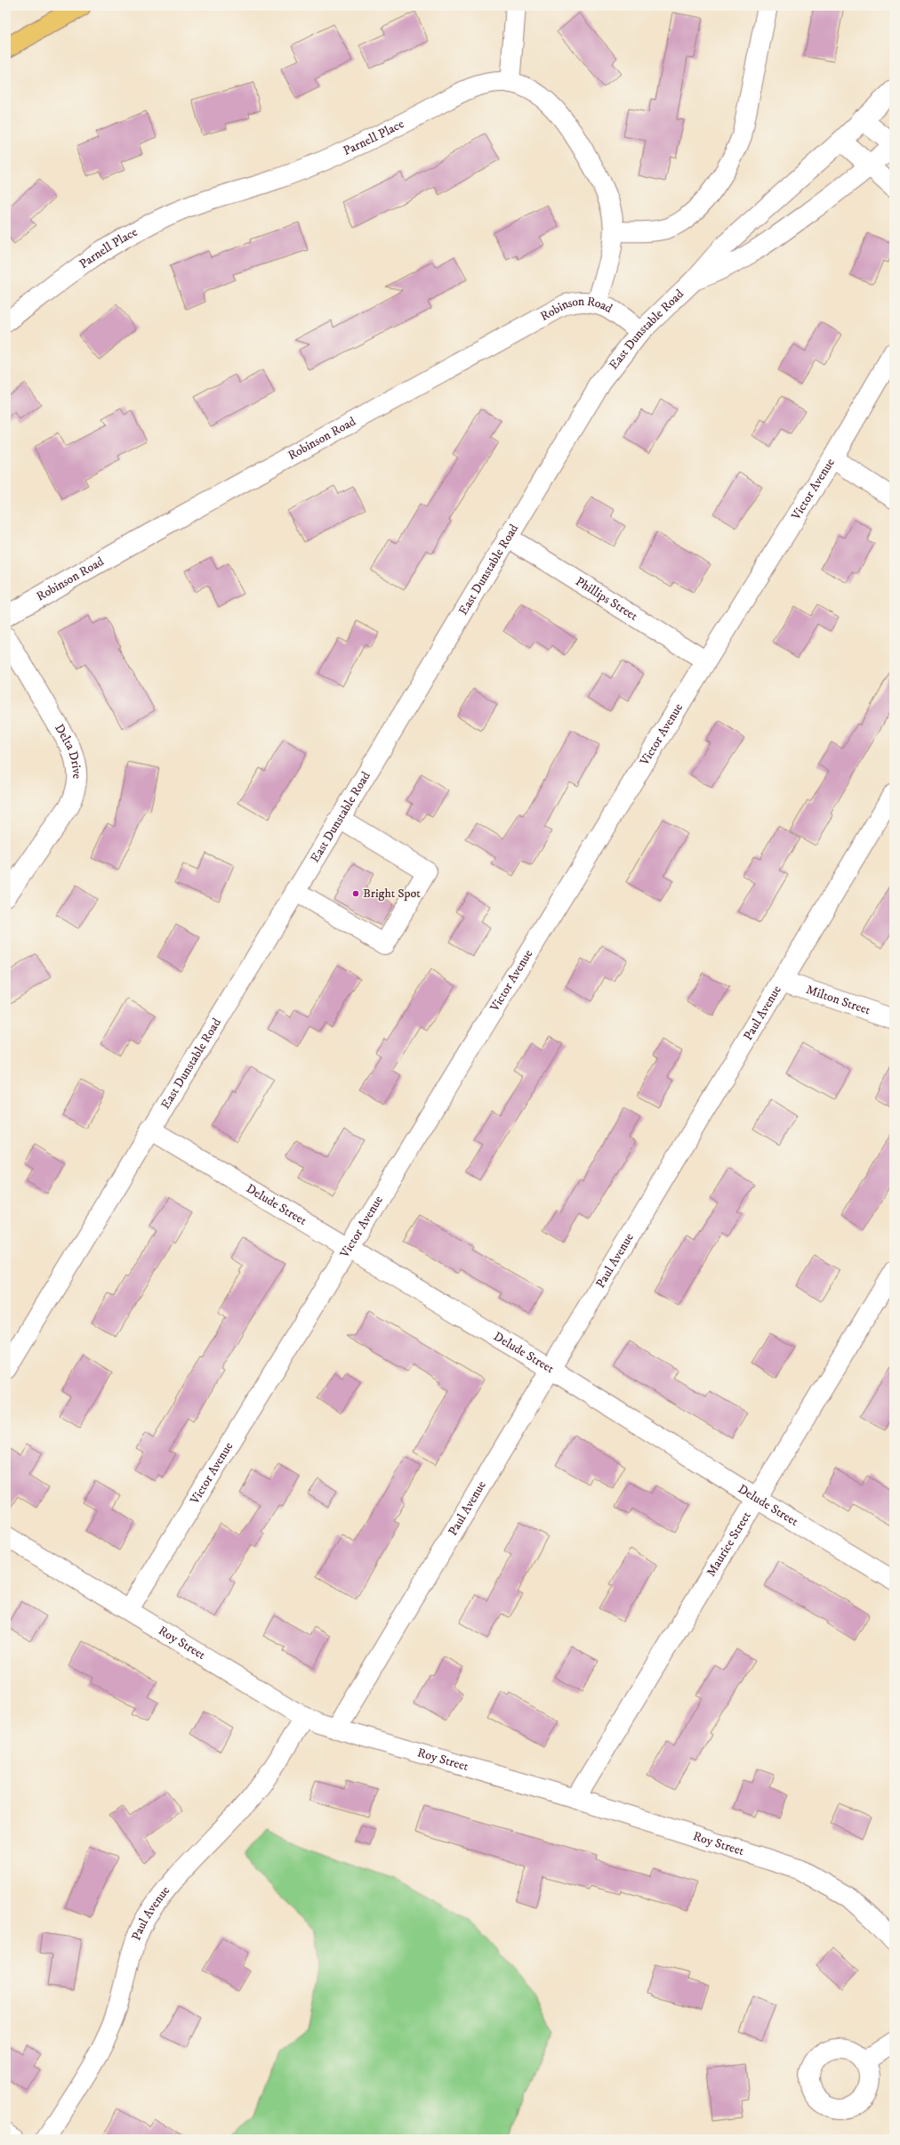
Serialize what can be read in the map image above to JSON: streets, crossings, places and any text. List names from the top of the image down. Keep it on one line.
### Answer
{"streets":{"street":["Parnell Place","Robinson Road","East Dunstable Road","Victor Avenue","Phillips Street","Delta Drive","Milton Street","Paul Avenue","Delude Street","Maurice Street","Roy Street"]},"crossings":[["Parnell Place","Robinson Road"],["Robinson Road","East Dunstable Road"],["East Dunstable Road","Phillips Street"],["East Dunstable Road","Delude Street"],["Victor Avenue","Phillips Street"],["Victor Avenue","Delude Street"],["Victor Avenue","Roy Street"],["Milton Street","Paul Avenue"],["Paul Avenue","Delude Street"],["Paul Avenue","Roy Street"],["Delude Street","Maurice Street"],["Maurice Street","Roy Street"]],"places":["Bright Spot"]}
